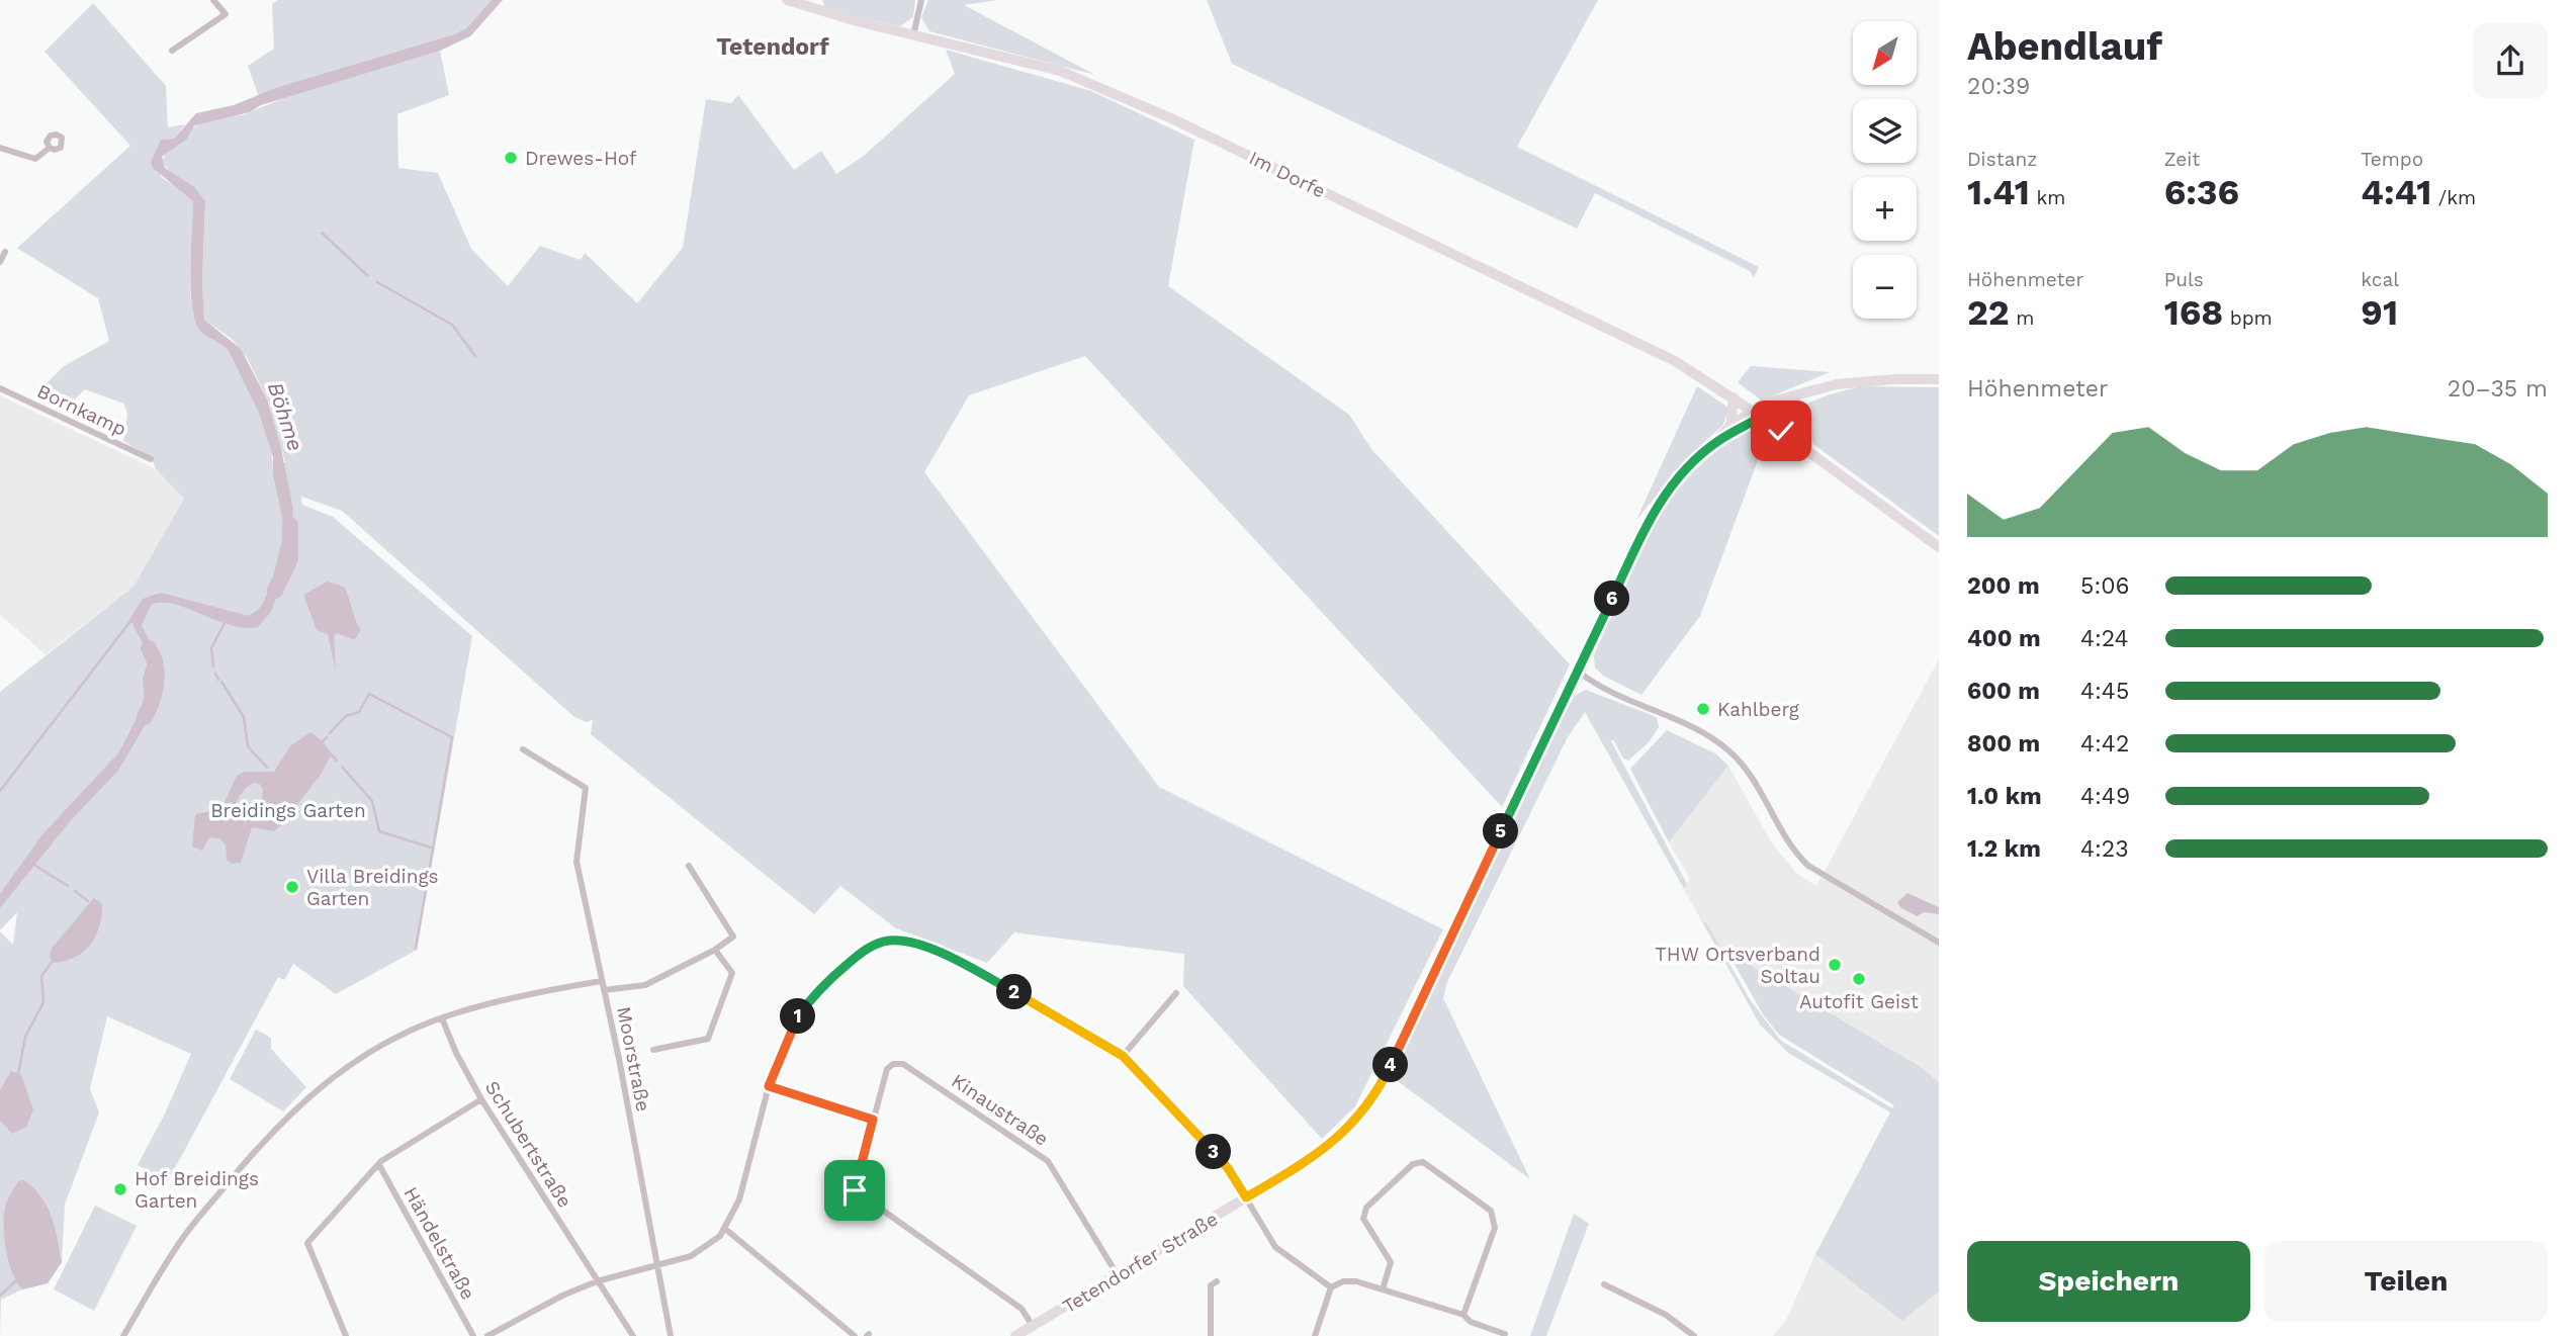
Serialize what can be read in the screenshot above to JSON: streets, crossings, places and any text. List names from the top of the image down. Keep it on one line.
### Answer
{"streets":{"street":["Im Dorfe","Bornkamp","Moorstraße","Kinaustraße","Schubertstraße","Händelstraße","Tetendorfer Straße"]},"crossings":[["Im Dorfe","Tetendorfer Straße"],["Kinaustraße","Tetendorfer Straße"]],"districts":["Tetendorf"],"water":["Böhme"],"parks":["Breidings Garten"],"places":["Drewes-Hof","Kahlberg","Villa Breidings Garten","THW Ortsverband Soltau","Autofit Geist","Hof Breidings Garten"],"north":"bottom left","page":{"heading":["Abendlauf","20:39"],"map_buttons":["+","−"],"stats":[["Distanz","1.41 km"],["Zeit","6:36"],["Tempo","4:41 /km"],["Höhenmeter","22 m"],["Puls","168 bpm"],["kcal","91"]],"chart":["Höhenmeter","20–35 m"],"list":[{"name":"200 m","note":"5:06"},{"name":"400 m","note":"4:24"},{"name":"600 m","note":"4:45"},{"name":"800 m","note":"4:42"},{"name":"1.0 km","note":"4:49"},{"name":"1.2 km","note":"4:23"}],"pins":["6","5","2","1","4","3"],"buttons":["Speichern","Teilen"]}}
